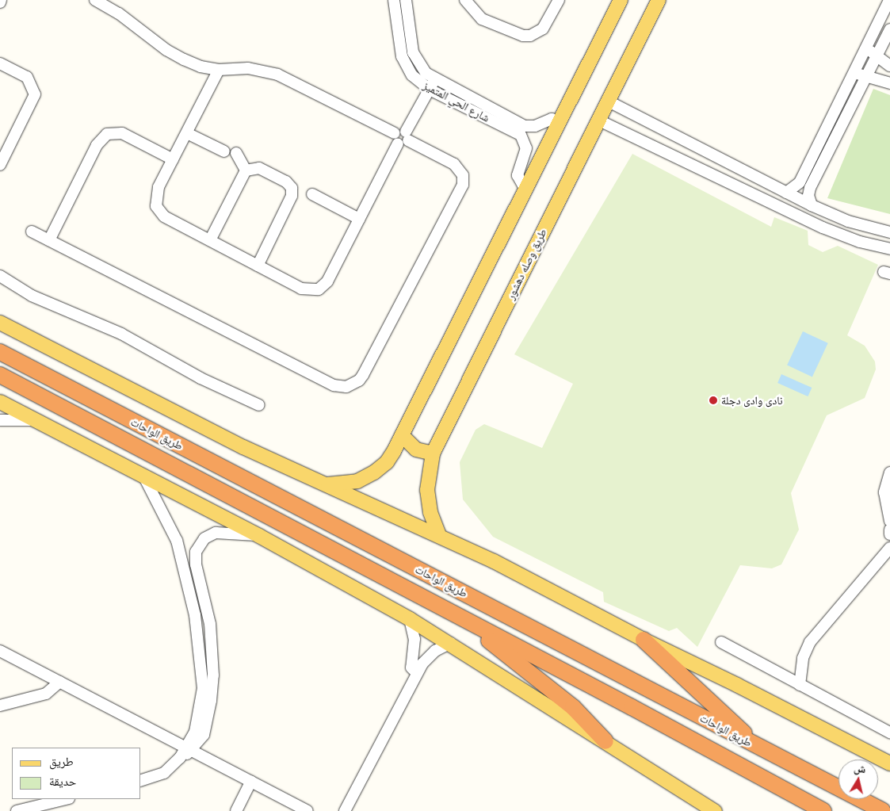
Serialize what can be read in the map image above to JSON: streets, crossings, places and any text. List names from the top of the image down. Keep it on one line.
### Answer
{"streets":{"highway":["طريق الواحات"],"main road":["طريق وصله دهشور"],"street":["شارع الحي المتميز"]},"places":["نادى وادى دجلة"],"legend":["طريق","حديقة"],"north":"top"}
